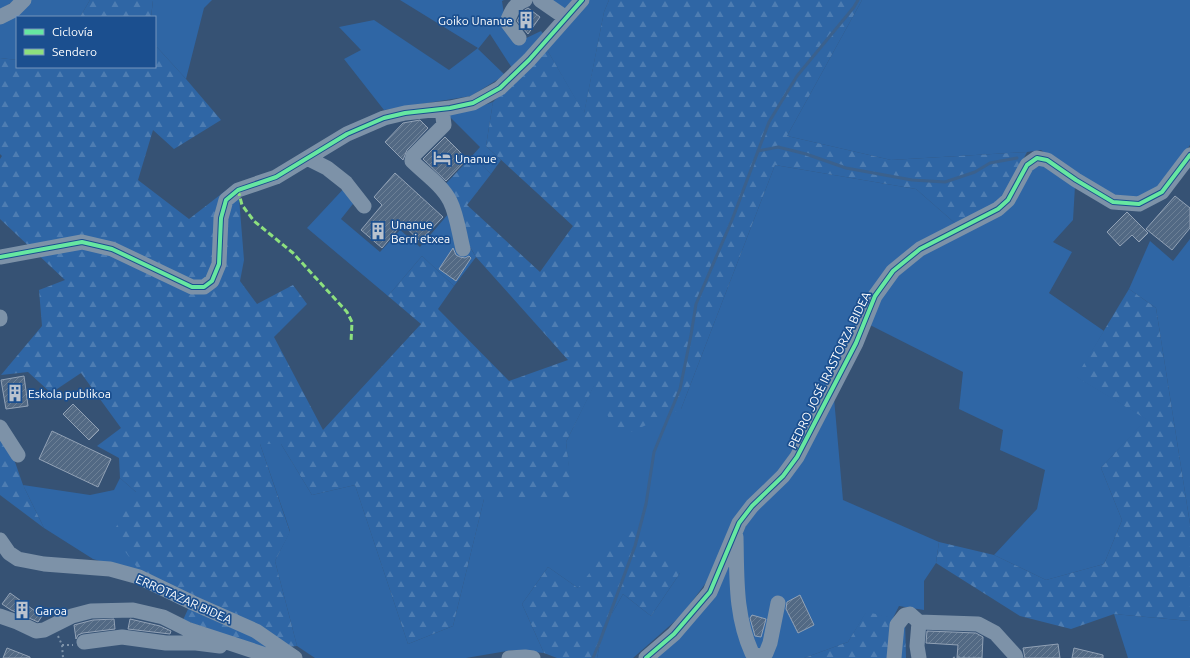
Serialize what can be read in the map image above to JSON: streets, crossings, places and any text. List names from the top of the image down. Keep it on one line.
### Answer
{"streets":{"street":["PEDRO JOSÉ IRASTORZA BIDEA","ERROTAZAR BIDEA"]},"places":{"building":["Goiko Unanue","Unanue Berri etxea","Eskola publikoa","Garoa"],"hotel":["Unanue"]},"legend":["Ciclovía","Sendero"]}
